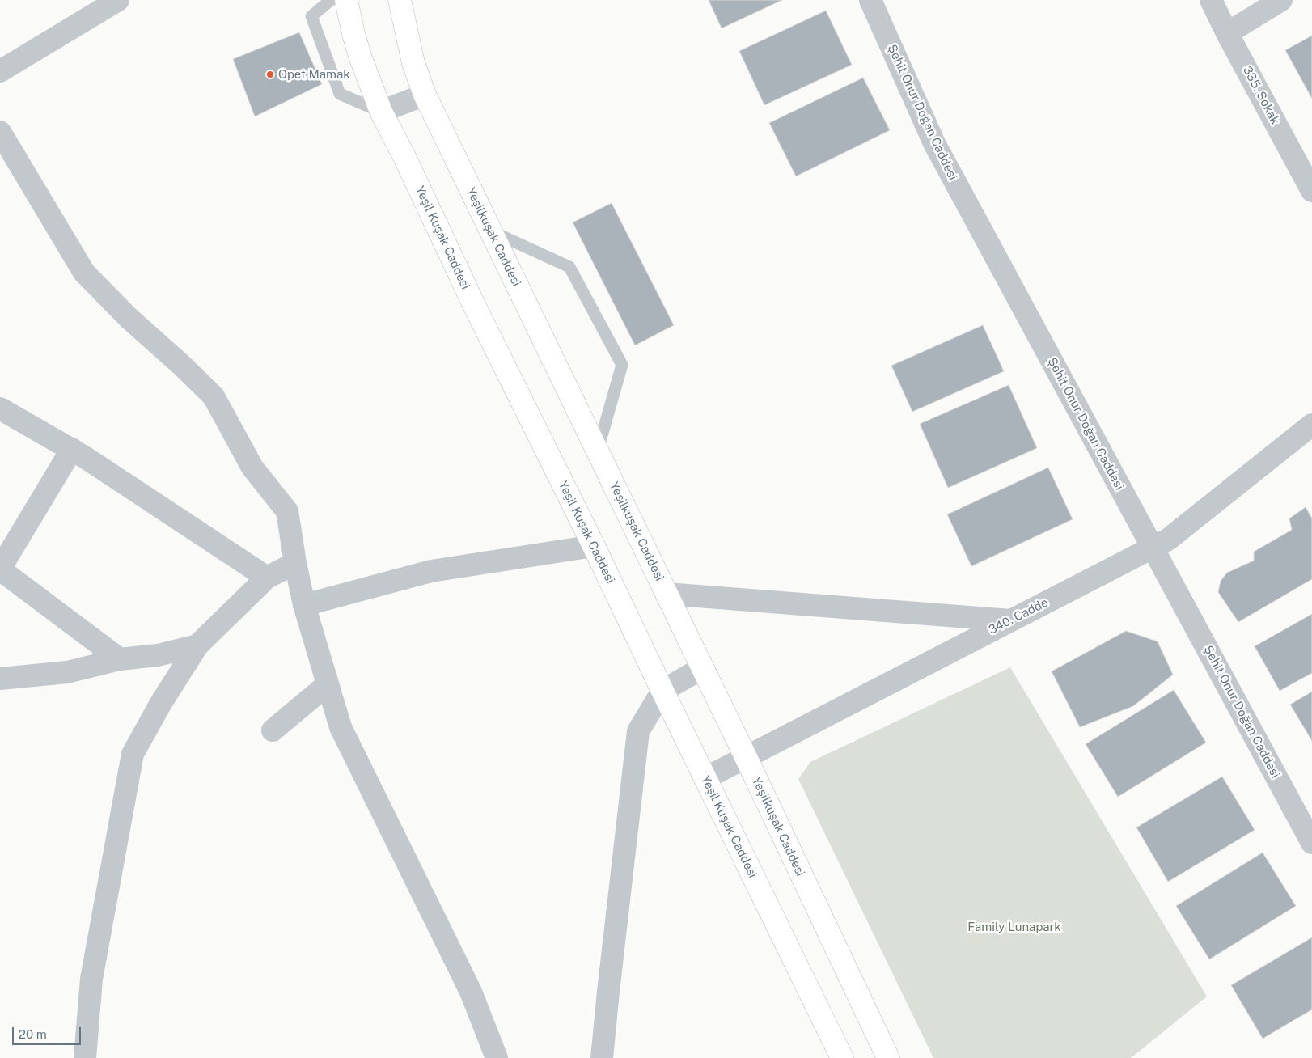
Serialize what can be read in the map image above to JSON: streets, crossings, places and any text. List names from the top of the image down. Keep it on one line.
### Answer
{"streets":{"main road":["Yeşilkuşak Caddesi","Yeşil Kuşak Caddesi"],"street":["335. Sokak","Şehit Onur Doğan Caddesi","340. Cadde"]},"crossings":[["Şehit Onur Doğan Caddesi","340. Cadde"],["Yeşilkuşak Caddesi","340. Cadde"],["Yeşil Kuşak Caddesi","340. Cadde"]],"parks":["Family Lunapark"],"places":["Opet Mamak"],"scale_bar":"20 m"}
